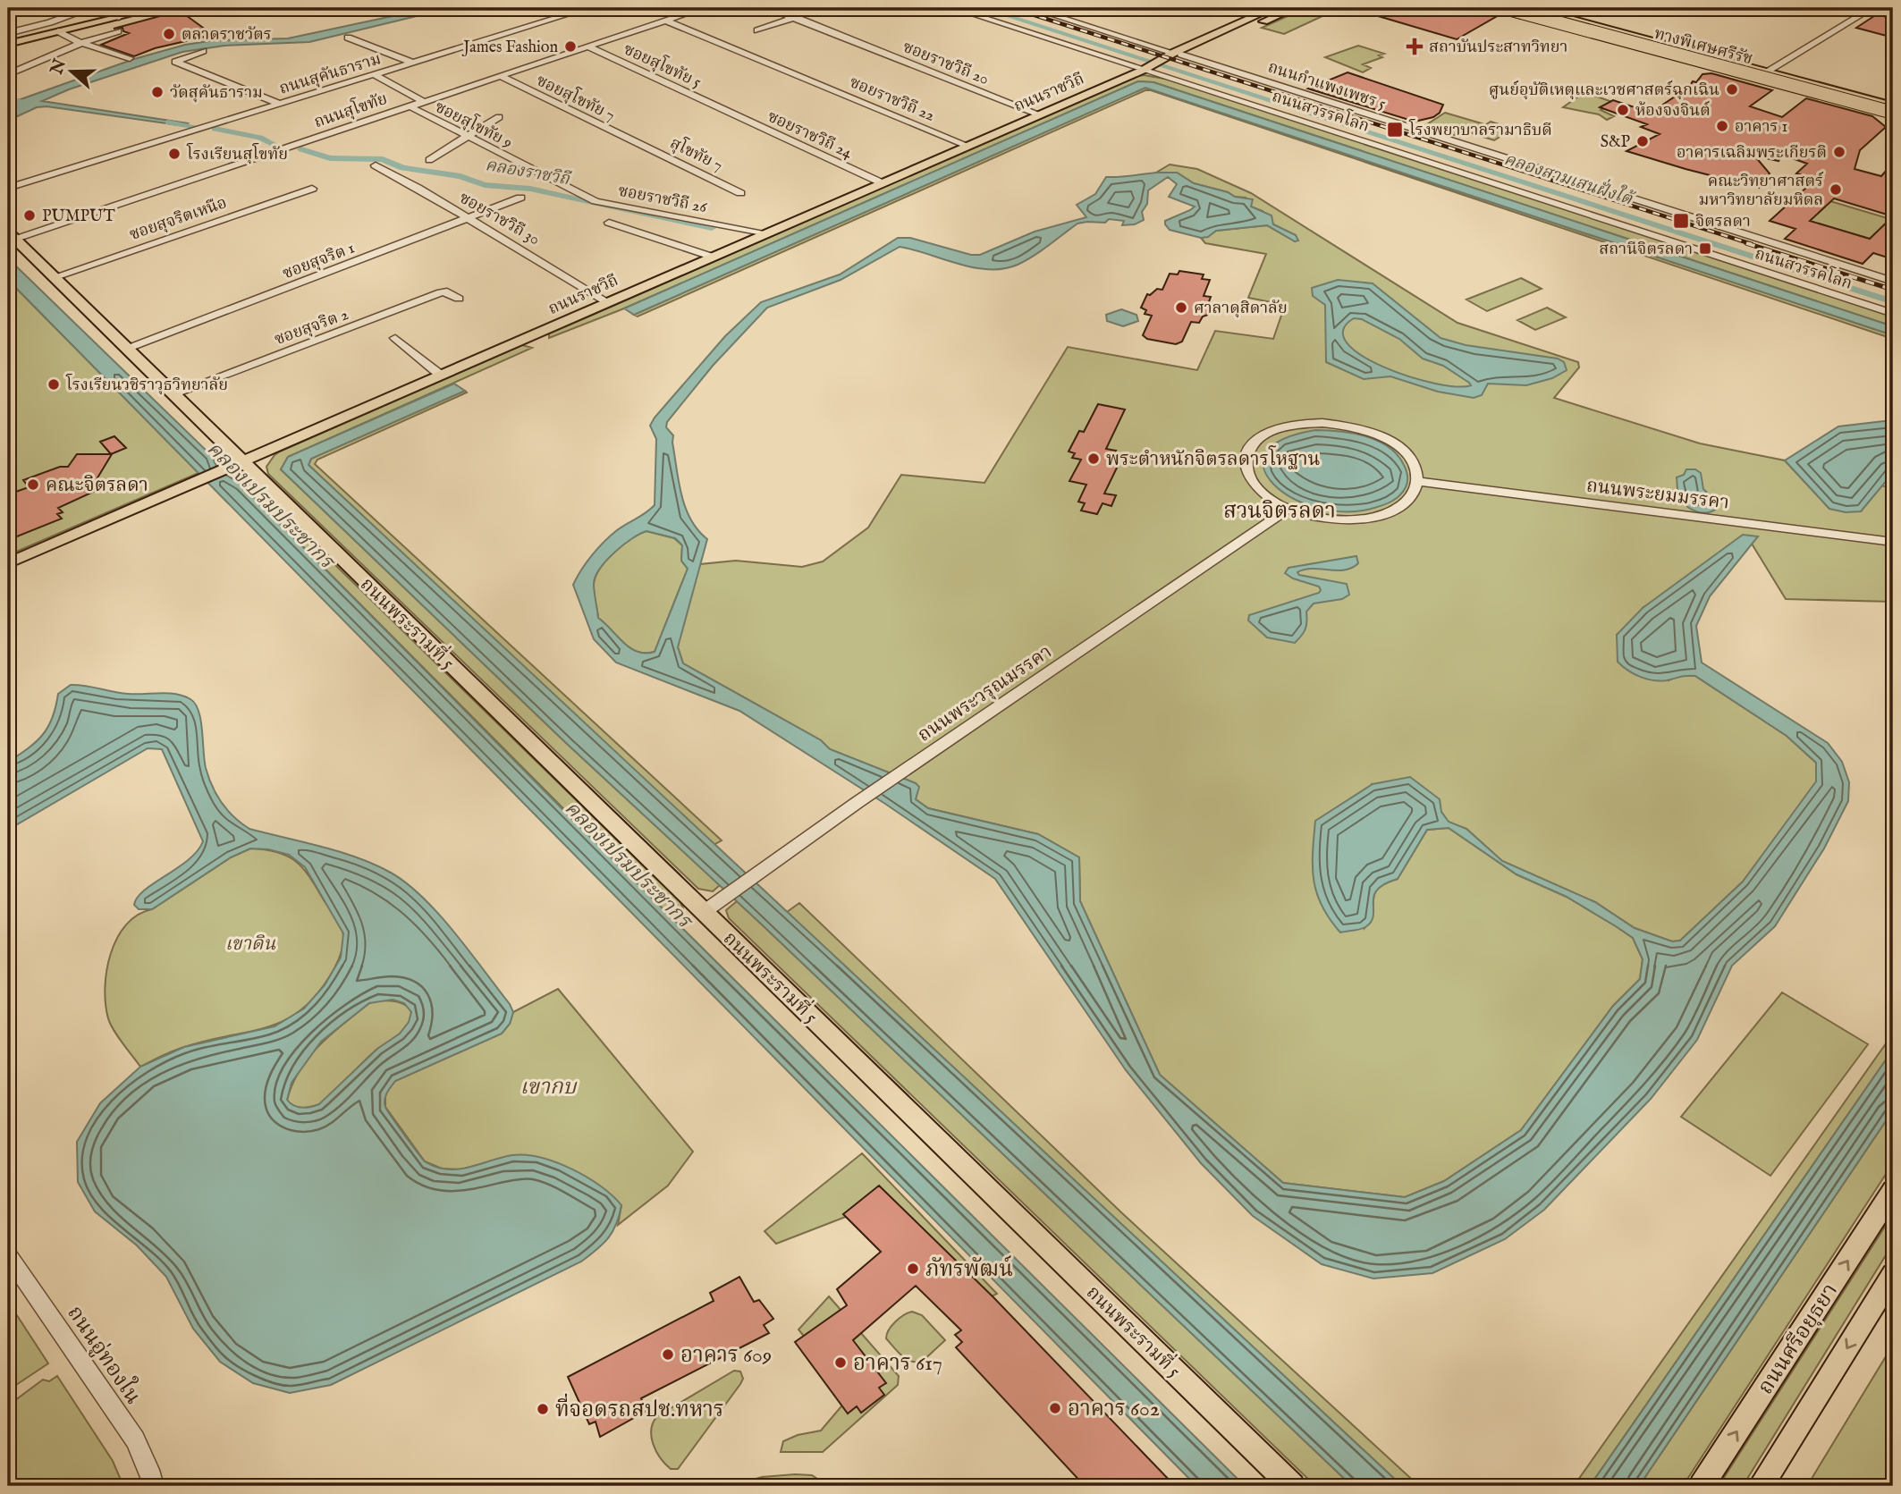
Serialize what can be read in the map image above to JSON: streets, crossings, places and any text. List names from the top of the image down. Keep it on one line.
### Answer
{"streets":{"highway":["ทางพิเศษศรีรัช"],"main road":["ถนนราชวิถี","ถนนพระรามที่ 5","ถนนศรีอยุธยา"],"street":["ซอยราชวิถี 20","ซอยสุโขทัย 5","ถนนสุคันธาราม","ถนนกำแพงเพชร 5","ซอยสุโขทัย 7","ซอยราชวิถี 22","ถนนสุโขทัย","ถนนสวรรคโลก","ซอยสุโขทัย 9","ซอยราชวิถี 24","สุโขทัย 7","ซอยราชวิถี 26","ซอยสุจริตเหนือ","ซอยราชวิถี 30","ซอยสุจริต 1","ซอยสุจริต 2","ถนนพระยมมรรคา","ถนนพระวรุณมรรคา","ถนนอู่ทองใน"]},"crossings":[["ซอยราชวิถี 20","ถนนราชวิถี"],["ซอยสุโขทัย 5","ถนนสุโขทัย"],["ซอยสุโขทัย 5","ซอยราชวิถี 24"],["ถนนกำแพงเพชร 5","ถนนราชวิถี"],["ถนนราชวิถี","ซอยราชวิถี 22"],["ถนนราชวิถี","ถนนสวรรคโลก"],["ถนนราชวิถี","ซอยราชวิถี 24"],["ถนนราชวิถี","ซอยราชวิถี 26"],["ถนนราชวิถี","ซอยราชวิถี 30"],["ถนนราชวิถี","ถนนพระรามที่ 5"],["ซอยสุโขทัย 7","ถนนสุโขทัย"],["ซอยสุโขทัย 7","สุโขทัย 7"],["ซอยราชวิถี 22","ถนนสุโขทัย"],["ถนนสุโขทัย","ซอยสุโขทัย 9"],["ถนนสุโขทัย","ถนนพระรามที่ 5"],["ซอยสุโขทัย 9","ซอยราชวิถี 26"],["ซอยสุจริตเหนือ","ถนนพระรามที่ 5"],["ซอยราชวิถี 30","ซอยสุจริต 1"],["ซอยสุจริต 1","ถนนพระรามที่ 5"],["ซอยสุจริต 2","ถนนพระรามที่ 5"],["ถนนพระยมมรรคา","ถนนพระวรุณมรรคา"],["ถนนพระรามที่ 5","ถนนพระวรุณมรรคา"]],"districts":["สวนจิตรลดา"],"water":["คลองราชวิถี","คลองสามเสนฝั่งใต้","คลองเปรมประชากร"],"parks":["เขาดิน","เขากบ"],"places":{"other":["ตลาดราชวัตร","James Fashion","ศูนย์อุบัติเหตุและเวชศาสตร์ฉุกเฉิน","วัดสุคันธาราม","ห้องจงจินต์","อาคาร 1","S&P","อาคารเฉลิมพระเกียรติ","โรงเรียนสุโขทัย","คณะวิทยาศาสตร์ มหาวิทยาลัยมหิดล","PUMPUT","ศาลาดุสิดาลัย","โรงเรียนวชิราวุธวิทยาลัย","พระตำหนักจิตรลดารโหฐาน","คณะจิตรลดา","ภัทรพัฒน์","อาคาร 609","อาคาร 617","อาคาร 602","ที่จอดรถสปช.ทหาร"],"health":["สถาบันประสาทวิทยา"],"transit":["โรงพยาบาลรามาธิบดี","จิตรลดา","สถานีจิตรลดา"]},"north":"left"}
